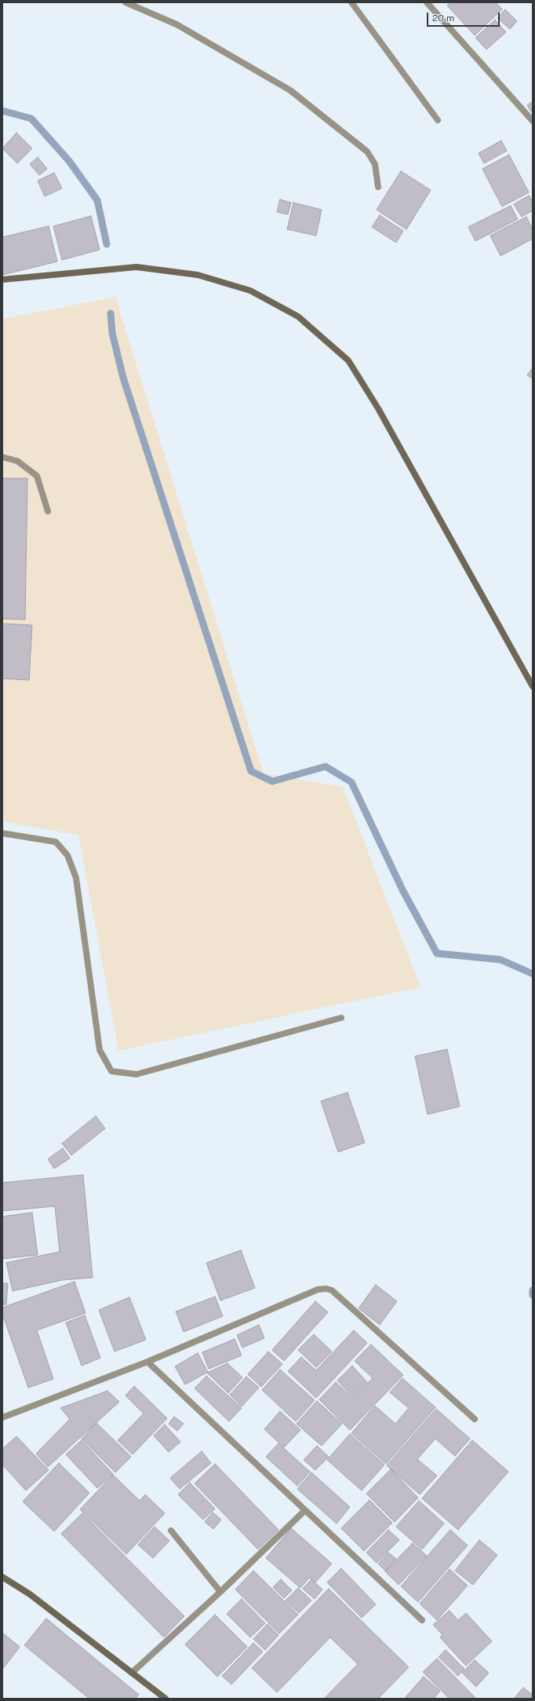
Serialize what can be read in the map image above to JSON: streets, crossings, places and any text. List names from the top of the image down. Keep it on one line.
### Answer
{"scale_bar":"20 m"}
